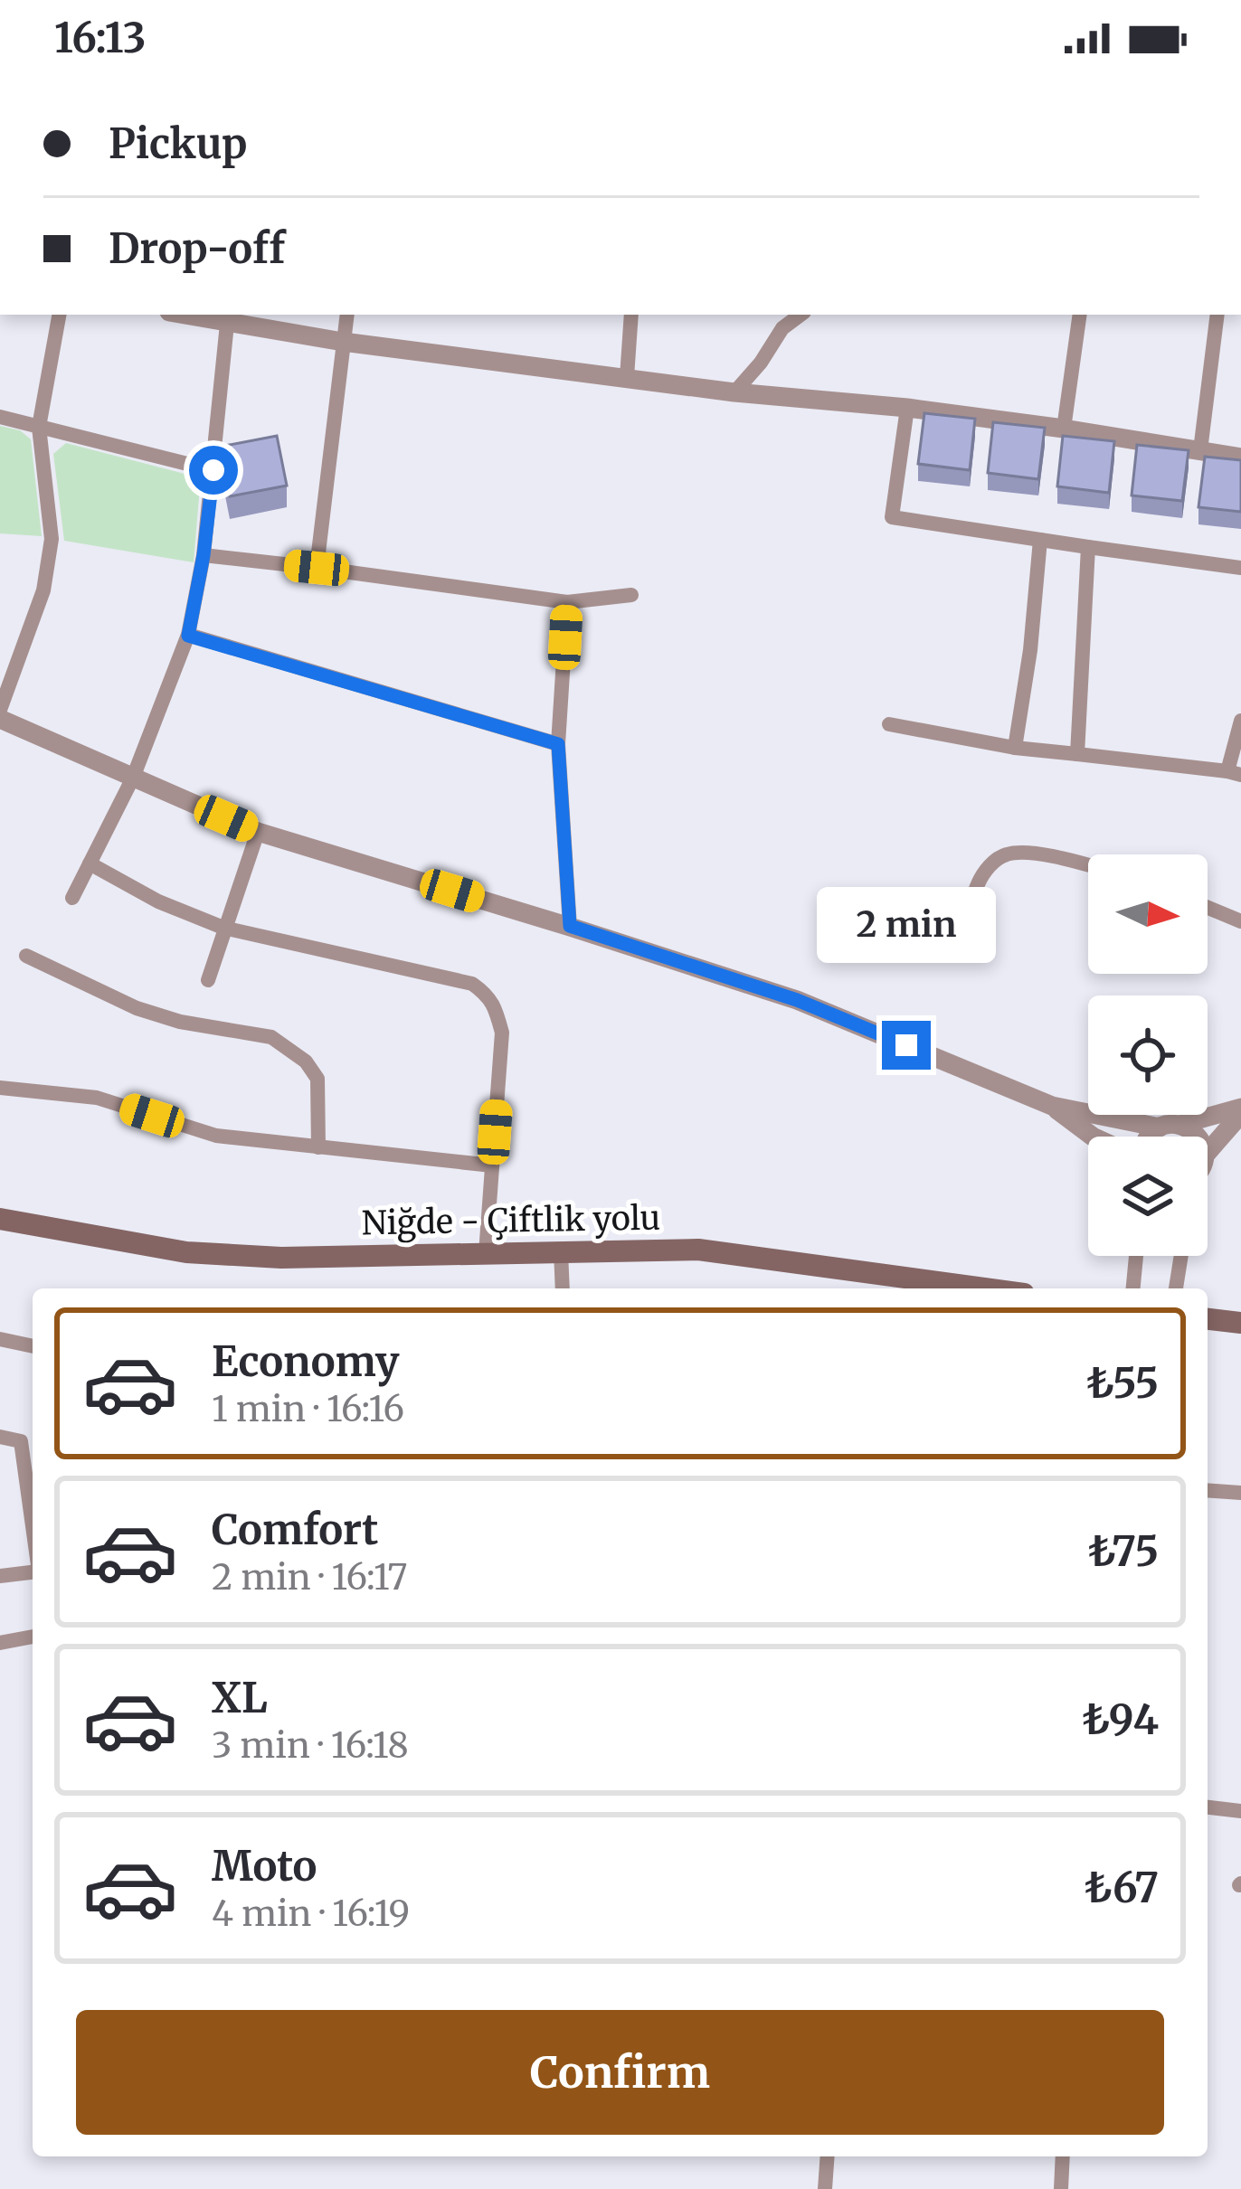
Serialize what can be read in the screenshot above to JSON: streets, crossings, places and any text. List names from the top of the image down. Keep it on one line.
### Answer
{"streets":{"main road":["Niğde - Çiftlik yolu"]},"north":"right","page":{"status":"16:13","banner":["Pickup","Drop-off"],"bubble":"2 min","list":[{"name":"Economy","note":"1 min · 16:16","value":"₺55"},{"name":"Comfort","note":"2 min · 16:17","value":"₺75"},{"name":"XL","note":"3 min · 16:18","value":"₺94"},{"name":"Moto","note":"4 min · 16:19","value":"₺67"}],"buttons":"Confirm"}}
